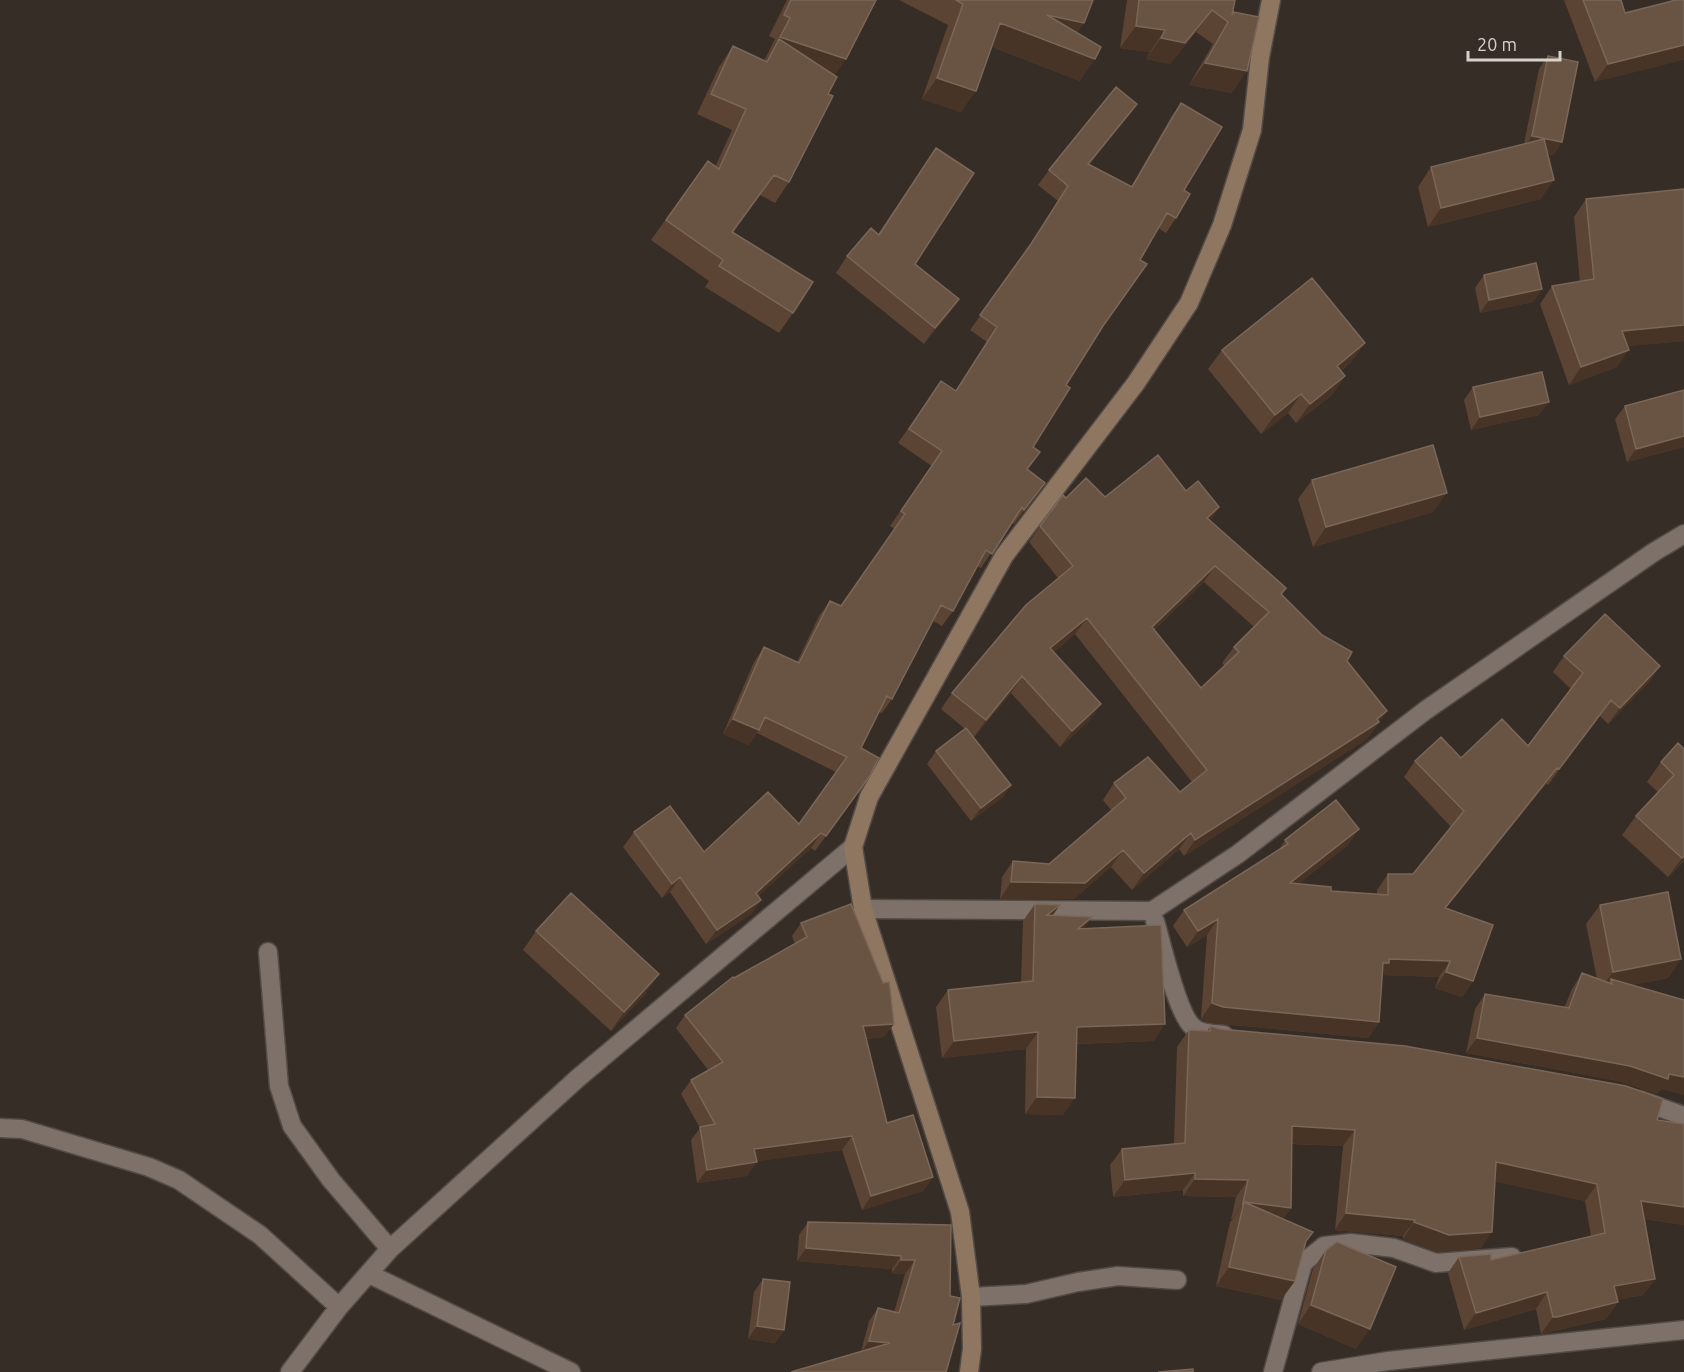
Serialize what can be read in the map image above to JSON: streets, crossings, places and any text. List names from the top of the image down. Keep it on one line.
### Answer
{"scale_bar":"20 m"}
